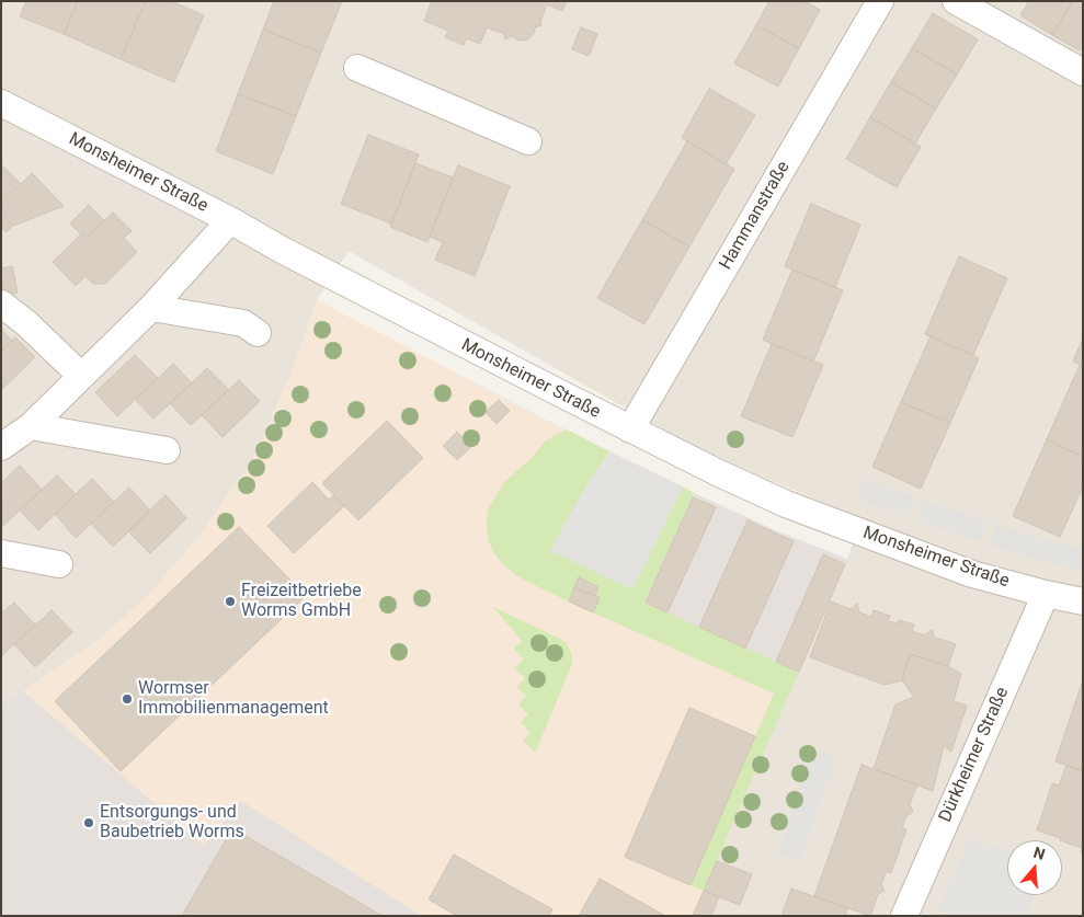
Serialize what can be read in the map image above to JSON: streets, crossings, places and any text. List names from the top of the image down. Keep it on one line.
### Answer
{"streets":{"street":["Monsheimer Straße","Hammanstraße","Dürkheimer Straße"]},"crossings":[["Monsheimer Straße","Hammanstraße"],["Monsheimer Straße","Dürkheimer Straße"]],"places":["Freizeitbetriebe Worms GmbH","Wormser Immobilienmanagement","Entsorgungs- und Baubetrieb Worms"],"north":"top"}
